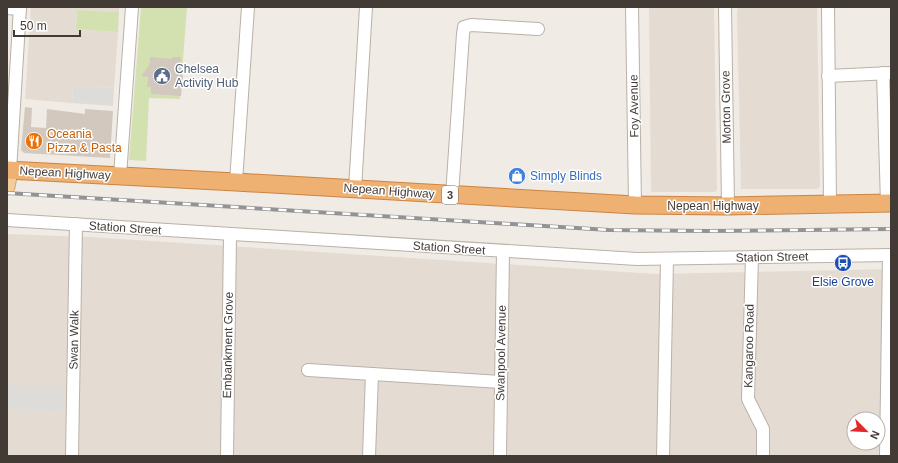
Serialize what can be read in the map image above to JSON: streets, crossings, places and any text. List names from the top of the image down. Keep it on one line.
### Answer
{"streets":{"highway":["Nepean Highway","3"],"street":["Foy Avenue","Morton Grove","Station Street","Swan Walk","Embankment Grove","Kangaroo Road","Swanpool Avenue"]},"crossings":[["Foy Avenue","Nepean Highway"],["Morton Grove","Nepean Highway"],["Station Street","Swan Walk"],["Station Street","Embankment Grove"],["Station Street","Kangaroo Road"],["Station Street","Swanpool Avenue"]],"places":{"public building":["Chelsea Activity Hub"],"restaurant":["Oceania Pizza & Pasta"],"shop":["Simply Blinds"],"bus stop":["Elsie Grove"]},"scale_bar":"50 m","north":"bottom right"}
